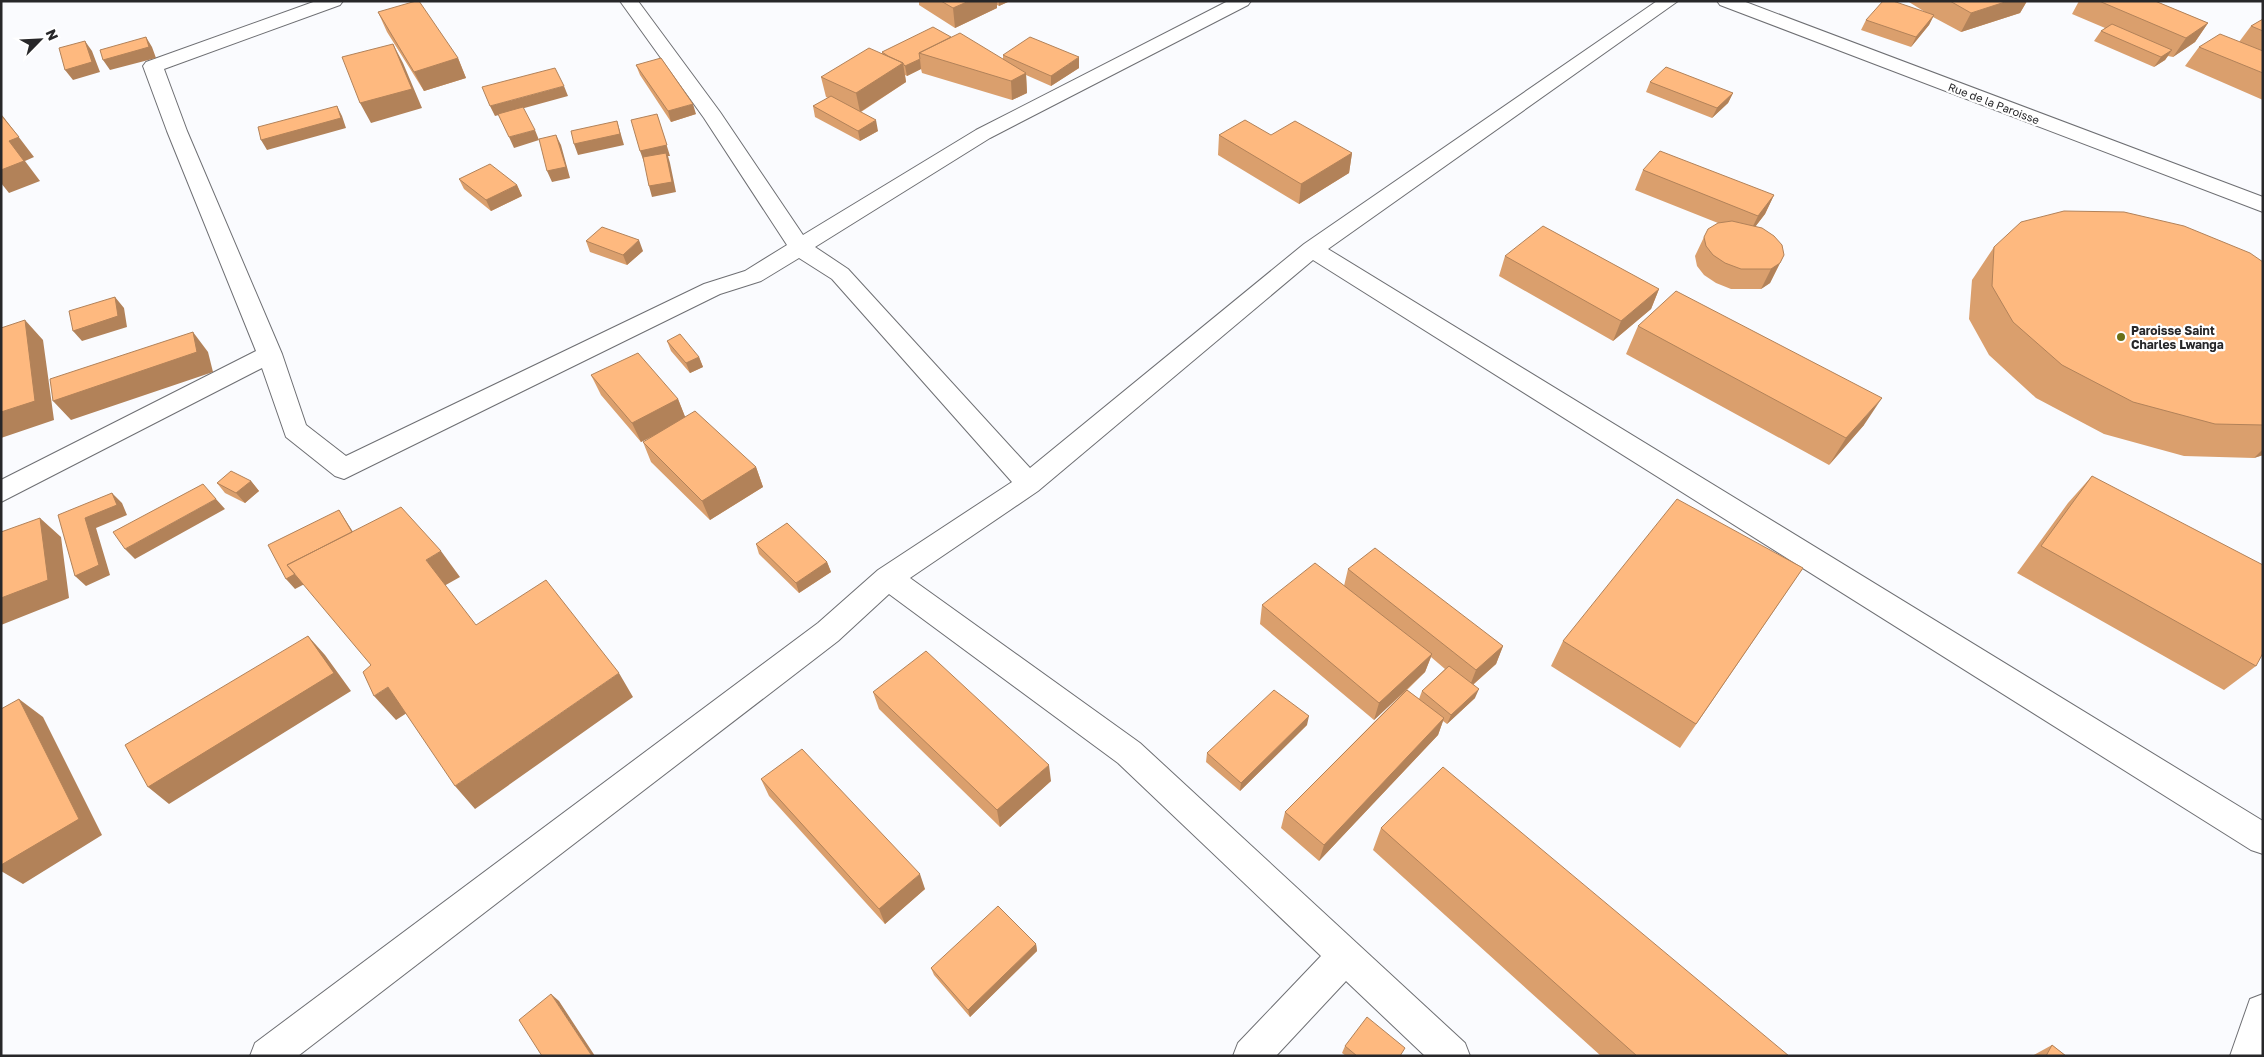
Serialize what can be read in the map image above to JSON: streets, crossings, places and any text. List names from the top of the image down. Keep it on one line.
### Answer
{"streets":{"street":["Rue de la Paroisse"]},"places":["Paroisse Saint Charles Lwanga"],"north":"top right"}
